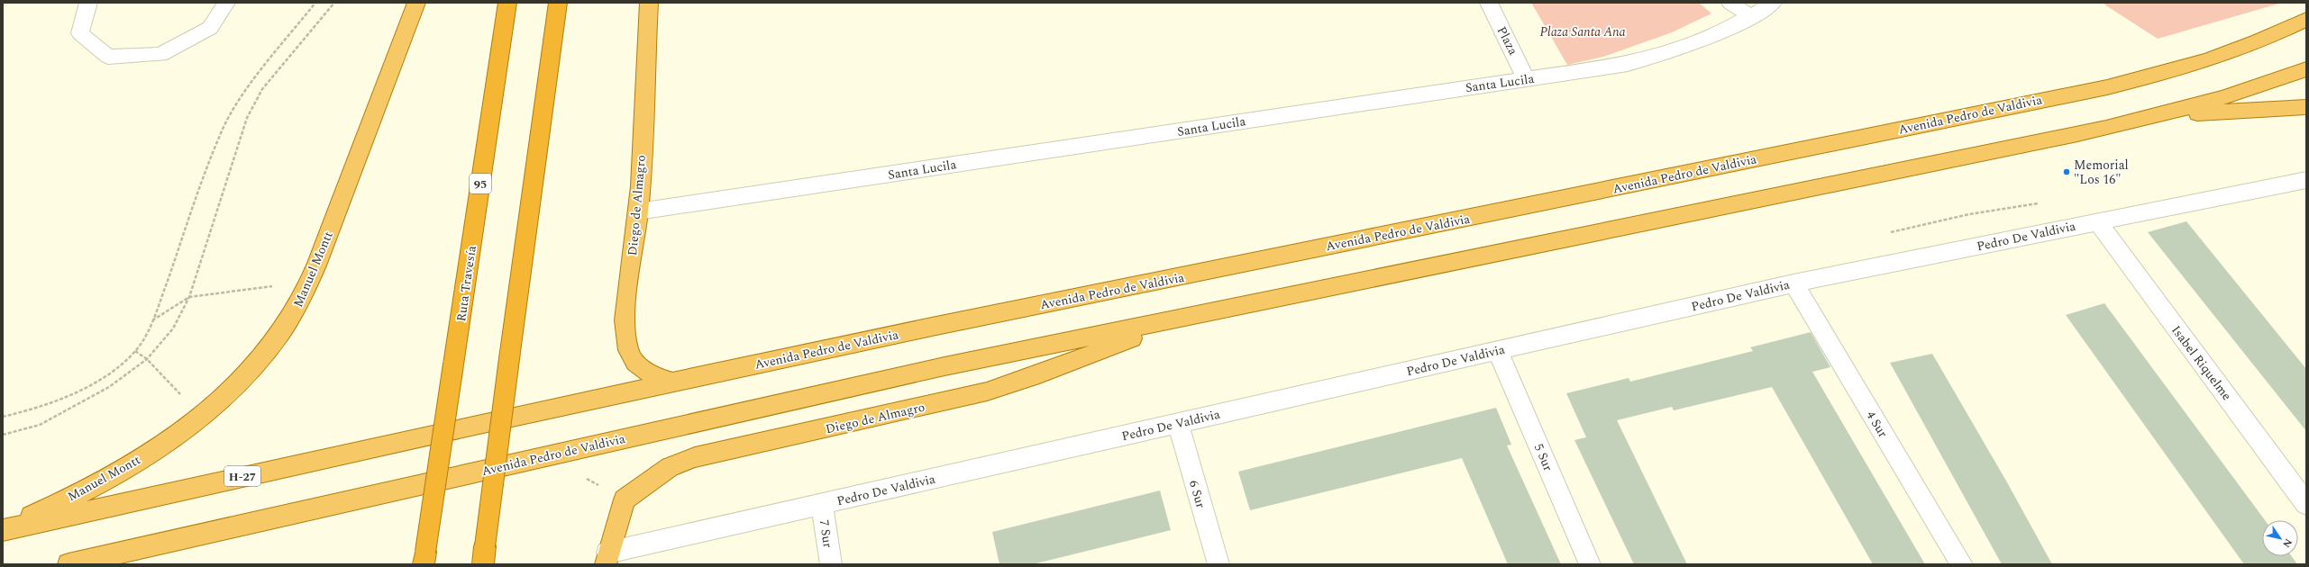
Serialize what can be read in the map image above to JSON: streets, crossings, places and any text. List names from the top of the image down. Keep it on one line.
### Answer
{"streets":{"highway":["95","Ruta Travesía"],"main road":["Avenida Pedro de Valdivia","Diego de Almagro","Manuel Montt","H-27"],"street":["Plaza","Santa Lucila","Pedro De Valdivia","Isabel Riquelme","4 Sur","5 Sur","6 Sur","7 Sur"]},"crossings":[["Plaza","Santa Lucila"],["Santa Lucila","Diego de Almagro"],["Avenida Pedro de Valdivia","Diego de Almagro"],["Avenida Pedro de Valdivia","Manuel Montt"],["Pedro De Valdivia","Isabel Riquelme"],["Pedro De Valdivia","4 Sur"],["Pedro De Valdivia","5 Sur"],["Pedro De Valdivia","6 Sur"],["Pedro De Valdivia","7 Sur"]],"parks":["Plaza Santa Ana"],"places":["Memorial \"Los 16\""],"north":"bottom right"}
